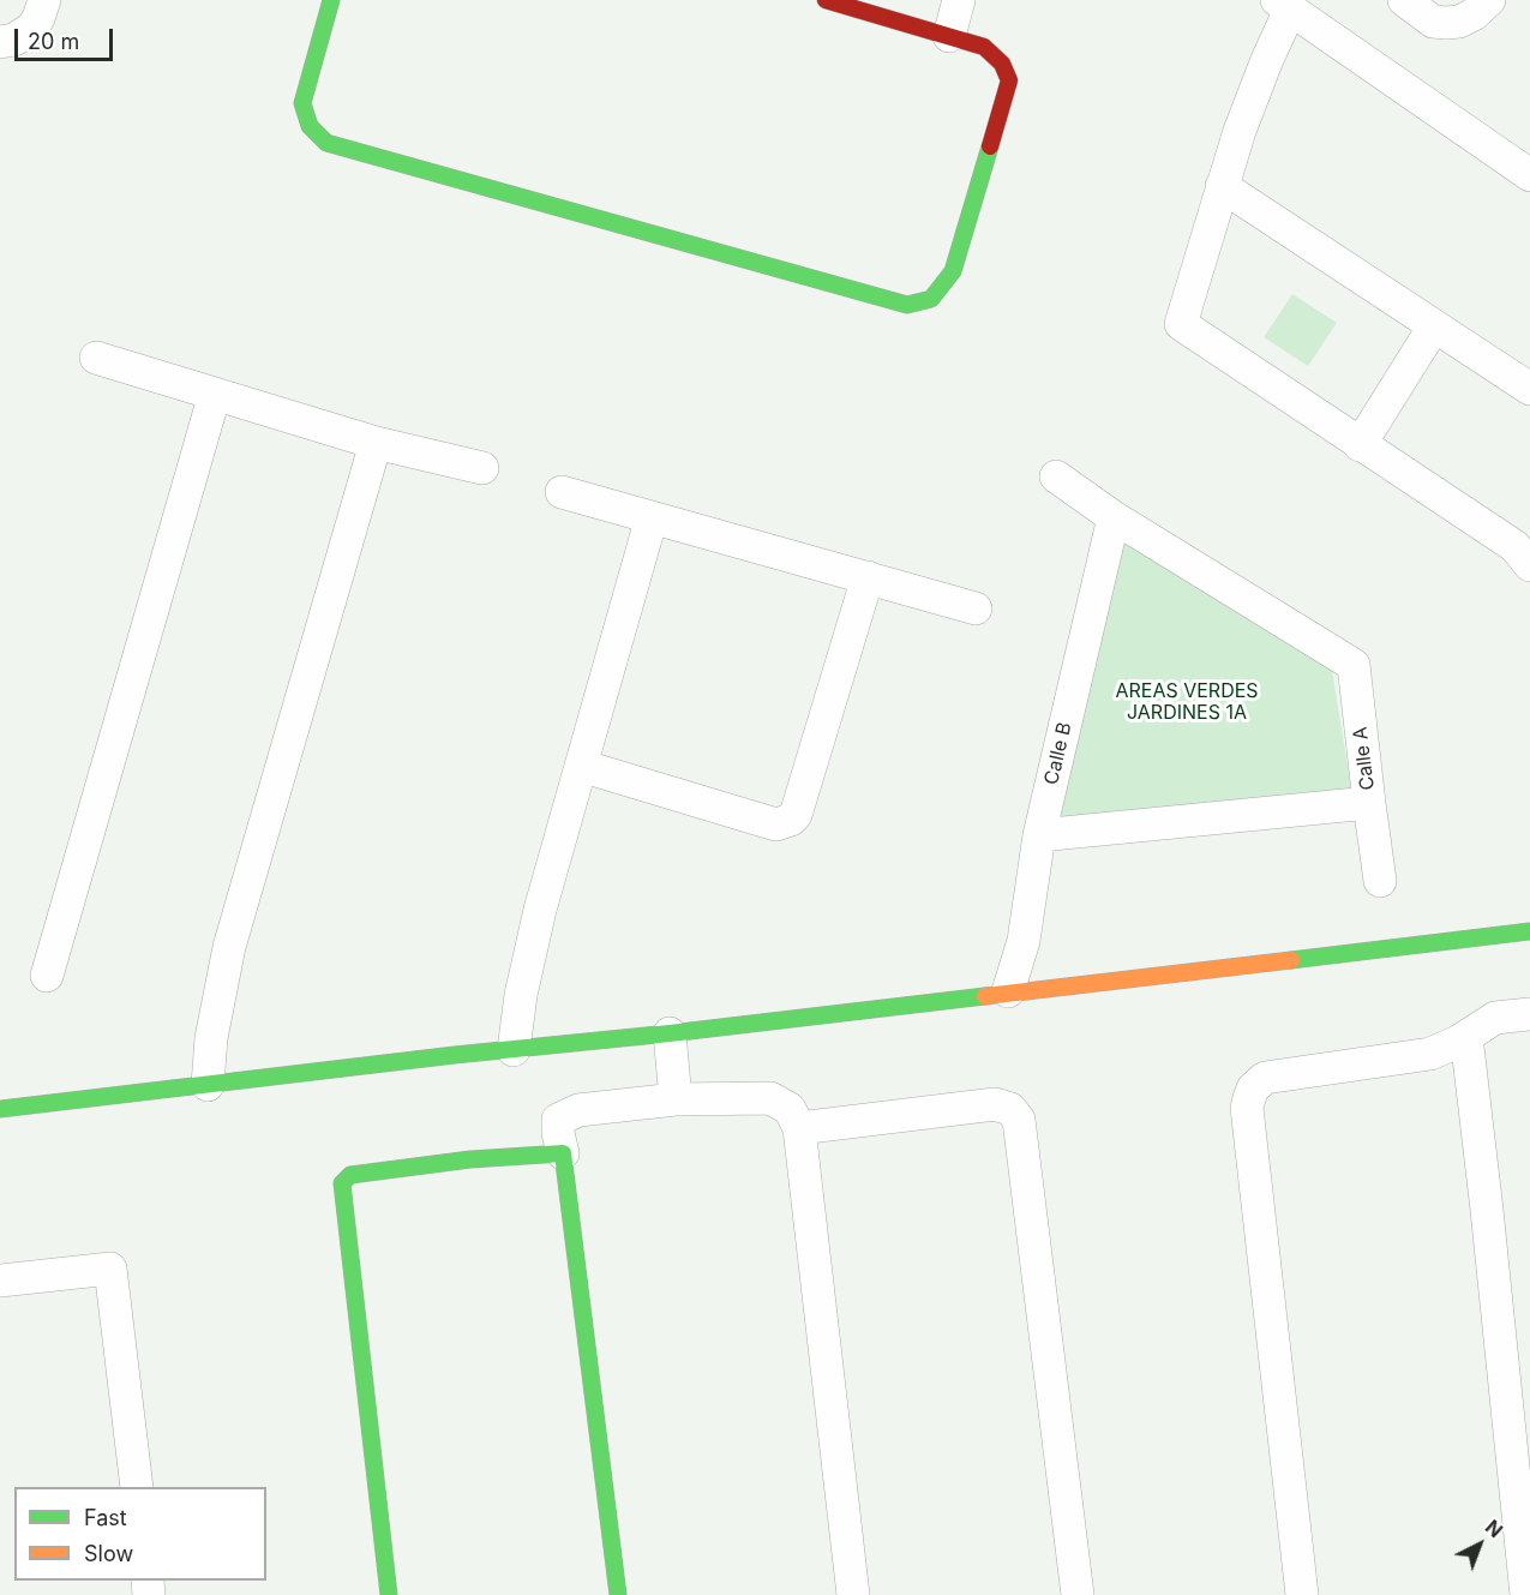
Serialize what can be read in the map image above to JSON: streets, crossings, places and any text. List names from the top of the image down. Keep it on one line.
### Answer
{"streets":{"street":["Calle B","Calle A"]},"crossings":[["Calle B","Calle A"]],"parks":["AREAS VERDES JARDINES 1A"],"legend":["Fast","Slow"],"scale_bar":"20 m","north":"top right"}
